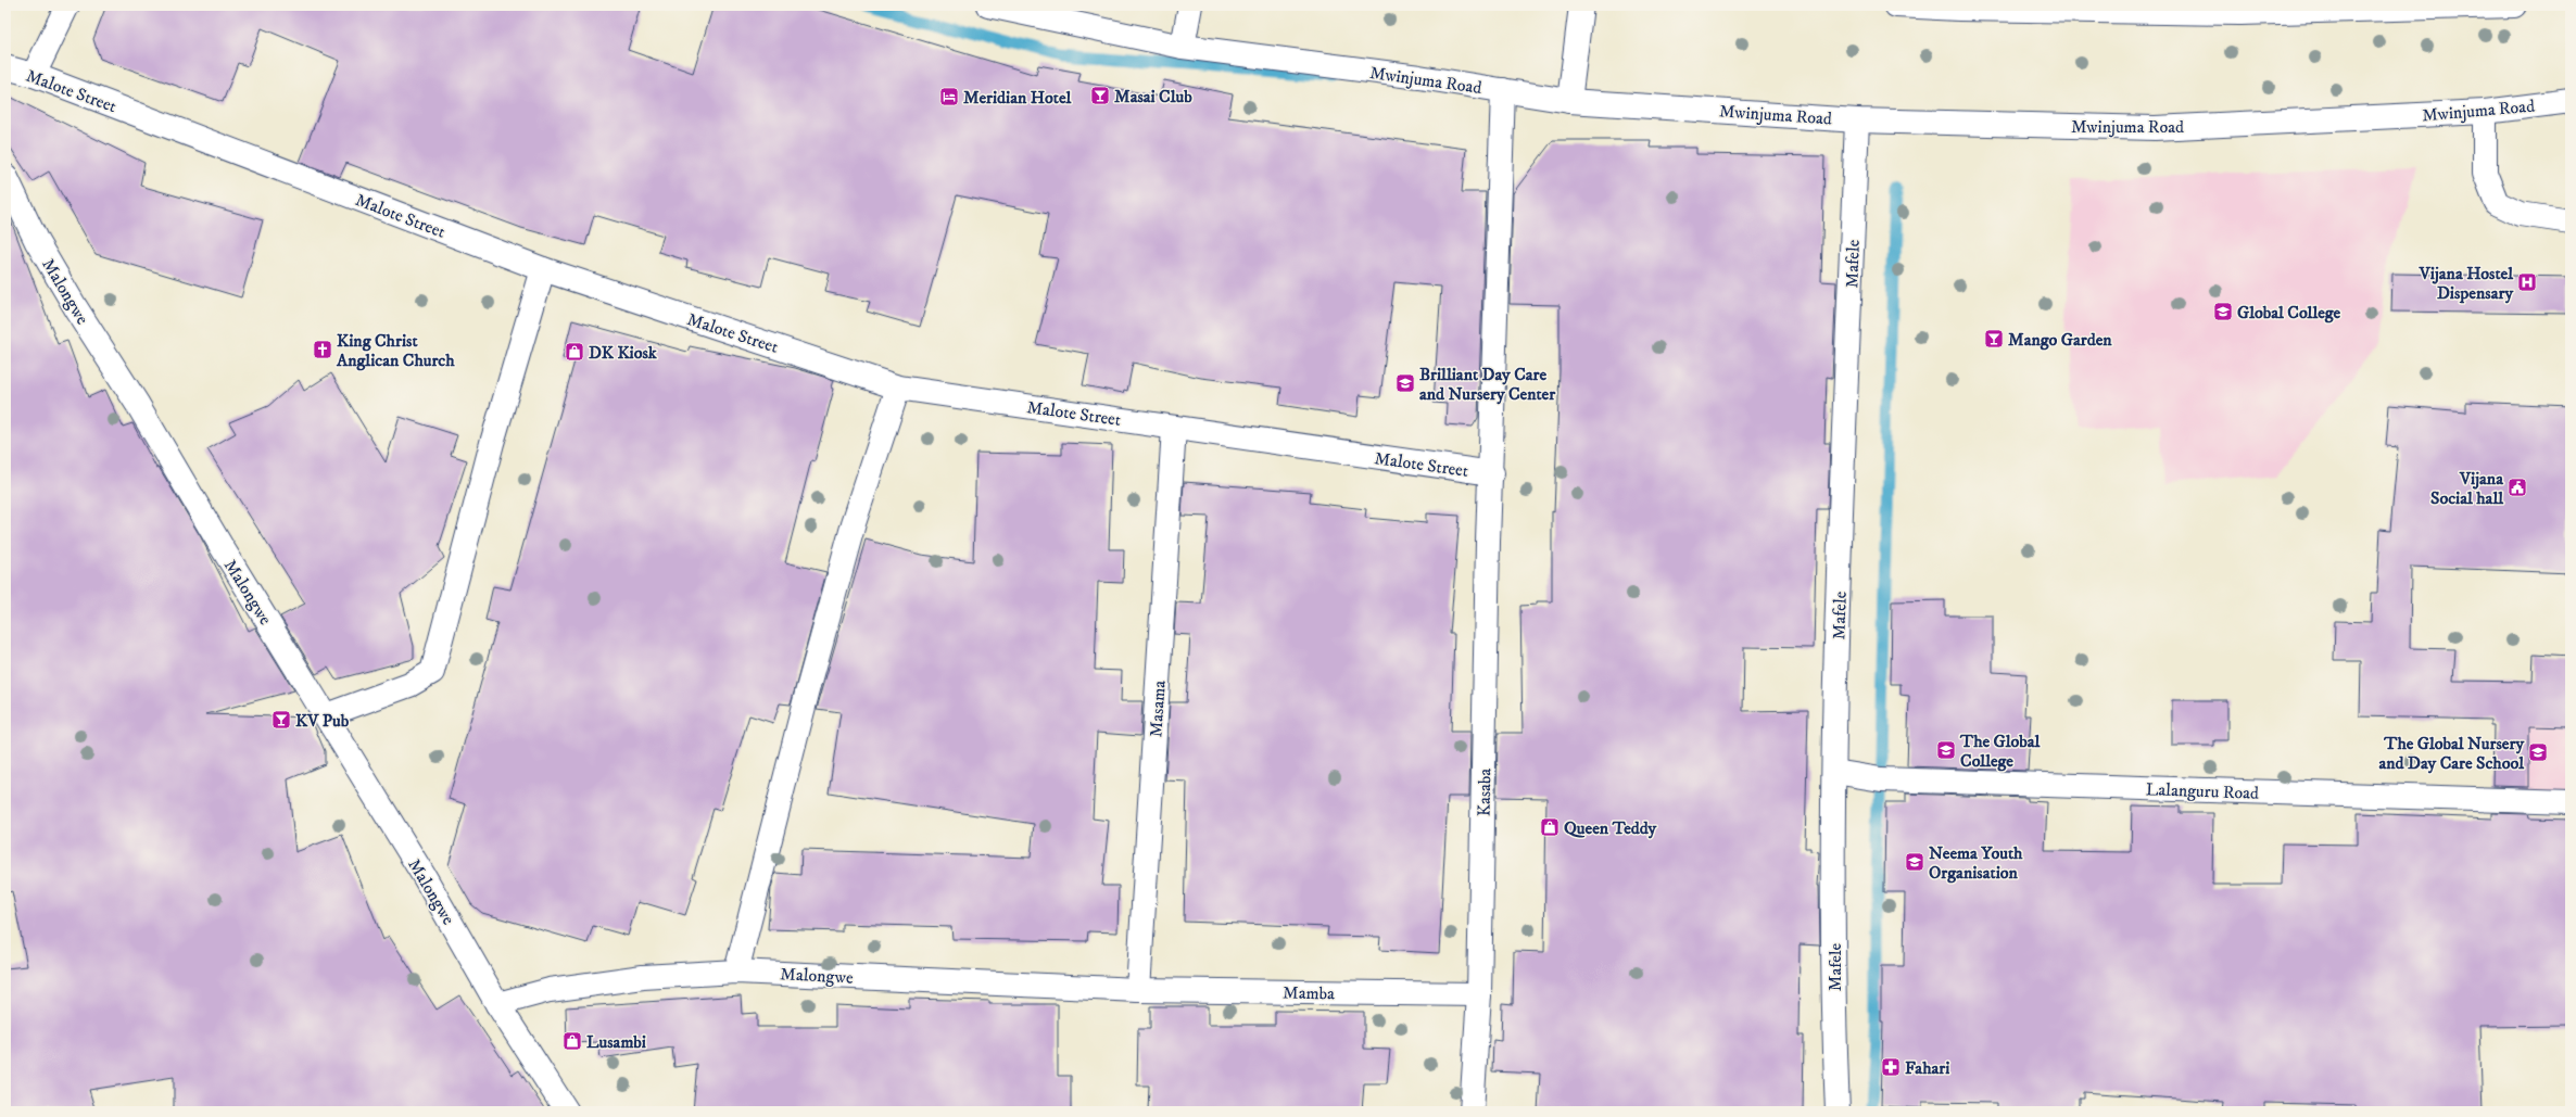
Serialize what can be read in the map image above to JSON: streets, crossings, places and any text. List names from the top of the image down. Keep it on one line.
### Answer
{"streets":{"street":["Mwinjuma Road","Malote Street","Mafele","Malongwe","Masama","Lalanguru Road","Kasaba","Mamba"]},"crossings":[["Mwinjuma Road","Mafele"],["Mwinjuma Road","Kasaba"],["Malote Street","Masama"],["Malote Street","Kasaba"],["Mafele","Lalanguru Road"],["Malongwe","Masama"],["Malongwe","Mamba"],["Masama","Mamba"],["Kasaba","Mamba"]],"places":{"bar":["Masai Club","Mango Garden","KV Pub"],"hotel":["Meridian Hotel"],"hospital":["Vijana Hostel Dispensary"],"school or university":["Global College","Brilliant Day Care and Nursery Center","The Global College","The Global Nursery and Day Care School","Neema Youth Organisation"],"church":["King Christ Anglican Church"],"shop":["DK Kiosk","Queen Teddy","Lusambi"],"public building":["Vijana Social hall"],"pharmacy":["Fahari"]}}
